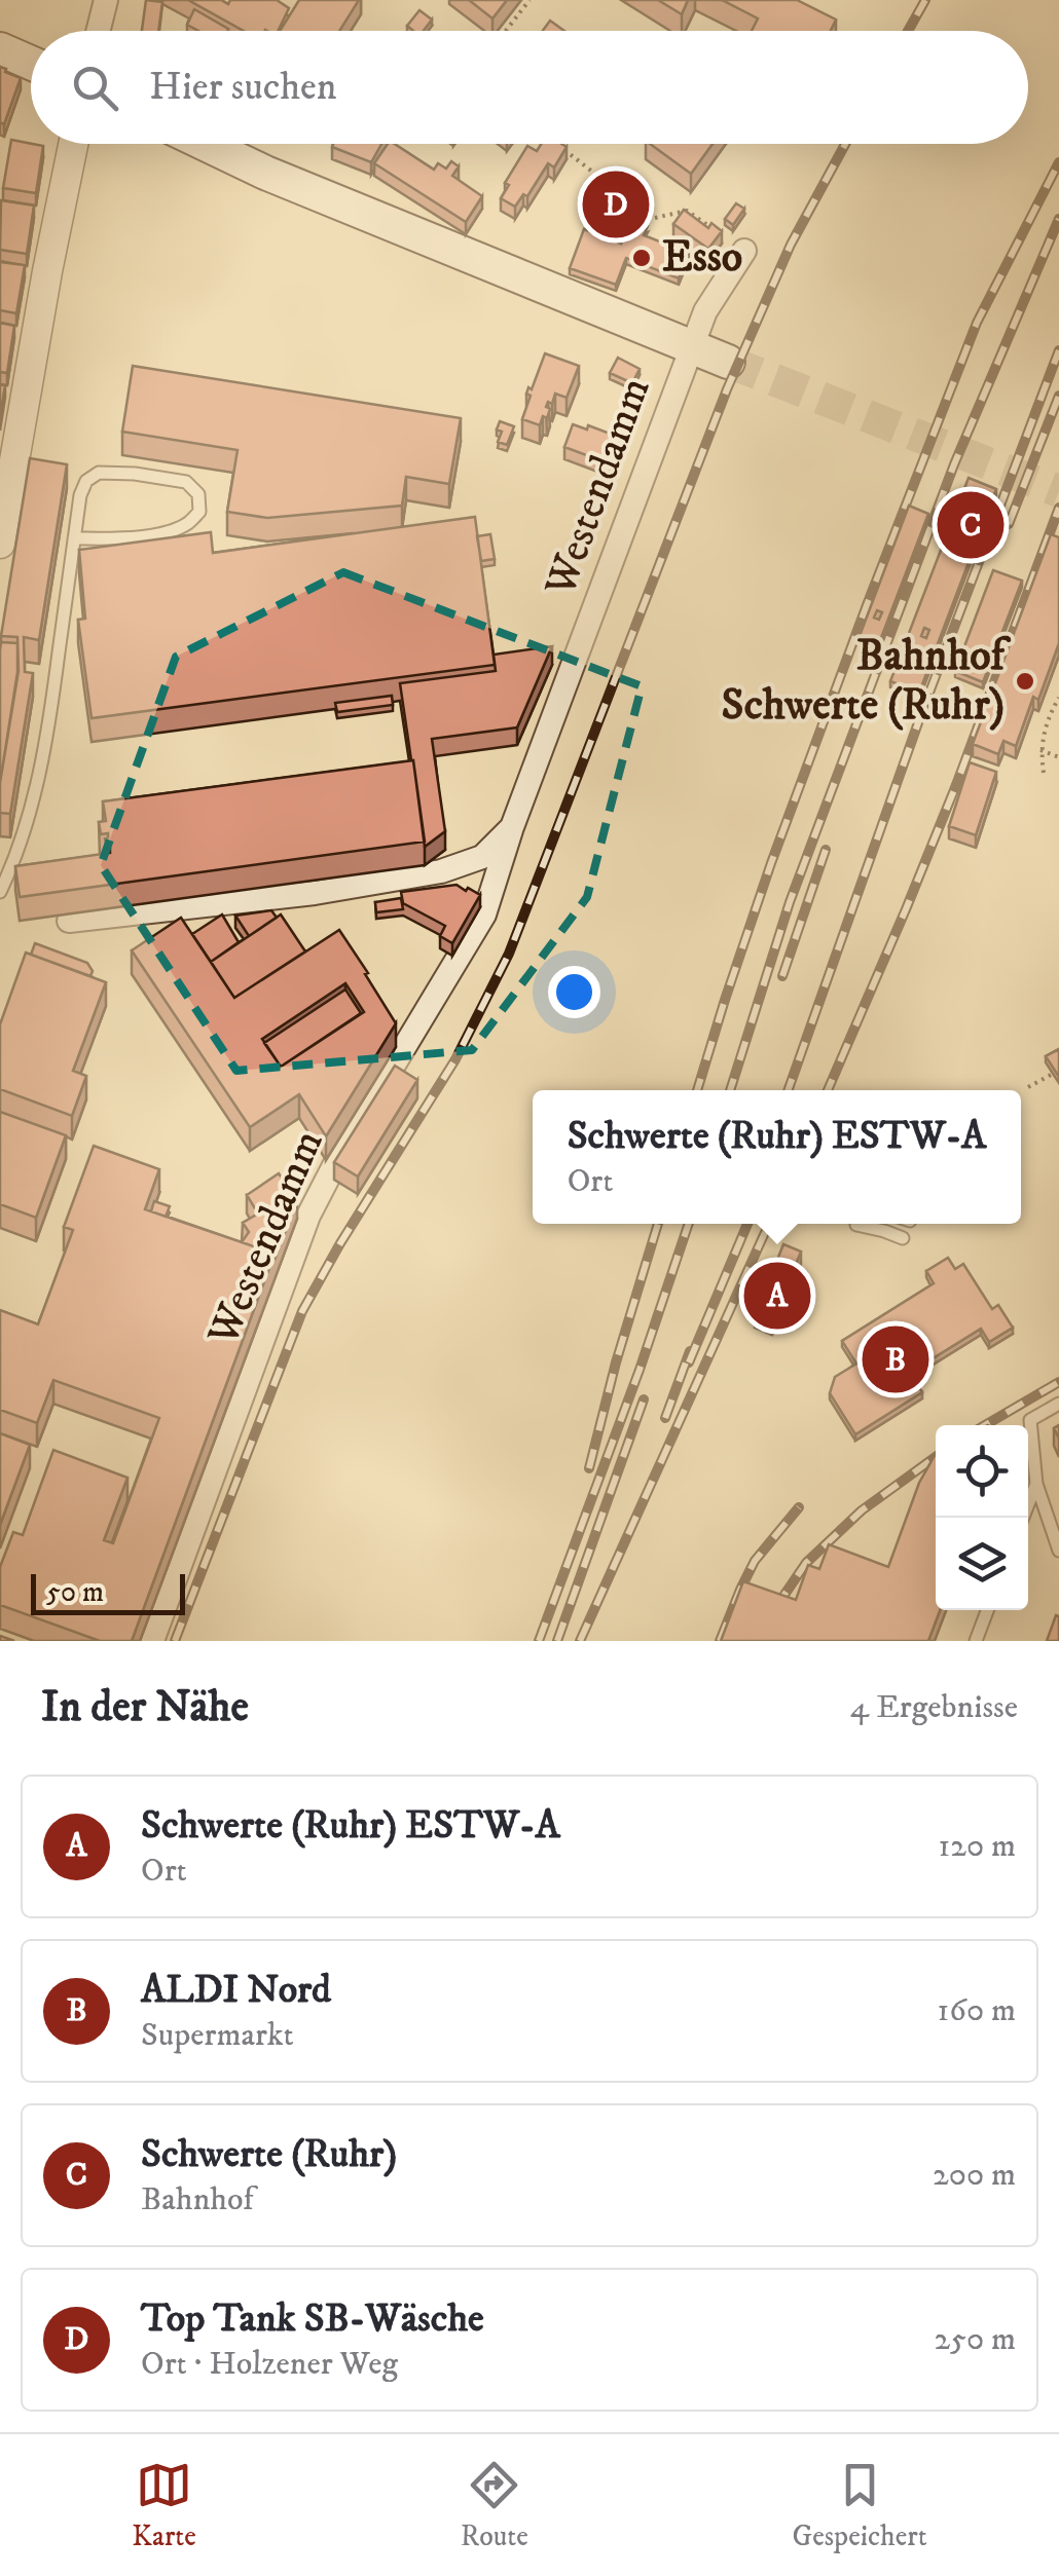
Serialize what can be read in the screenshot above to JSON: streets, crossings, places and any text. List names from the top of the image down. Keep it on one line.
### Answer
{"streets":{"street":["Westendamm"]},"places":["Esso","Bahnhof Schwerte (Ruhr)"],"scale_bar":"50 m","page":{"search":"Hier suchen","pins":["D","C","A","B"],"popup":["Schwerte (Ruhr) ESTW-A","Ort"],"scale":"50 m","heading":["In der Nähe","4 Ergebnisse"],"list":[{"mark":"A","name":"Schwerte (Ruhr) ESTW-A","note":"Ort","value":"120 m"},{"mark":"B","name":"ALDI Nord","note":"Supermarkt","value":"160 m"},{"mark":"C","name":"Schwerte (Ruhr)","note":"Bahnhof","value":"200 m"},{"mark":"D","name":"Top Tank SB-Wäsche","note":"Ort · Holzener Weg","value":"250 m"}],"nav":["Karte","Route","Gespeichert"]}}
